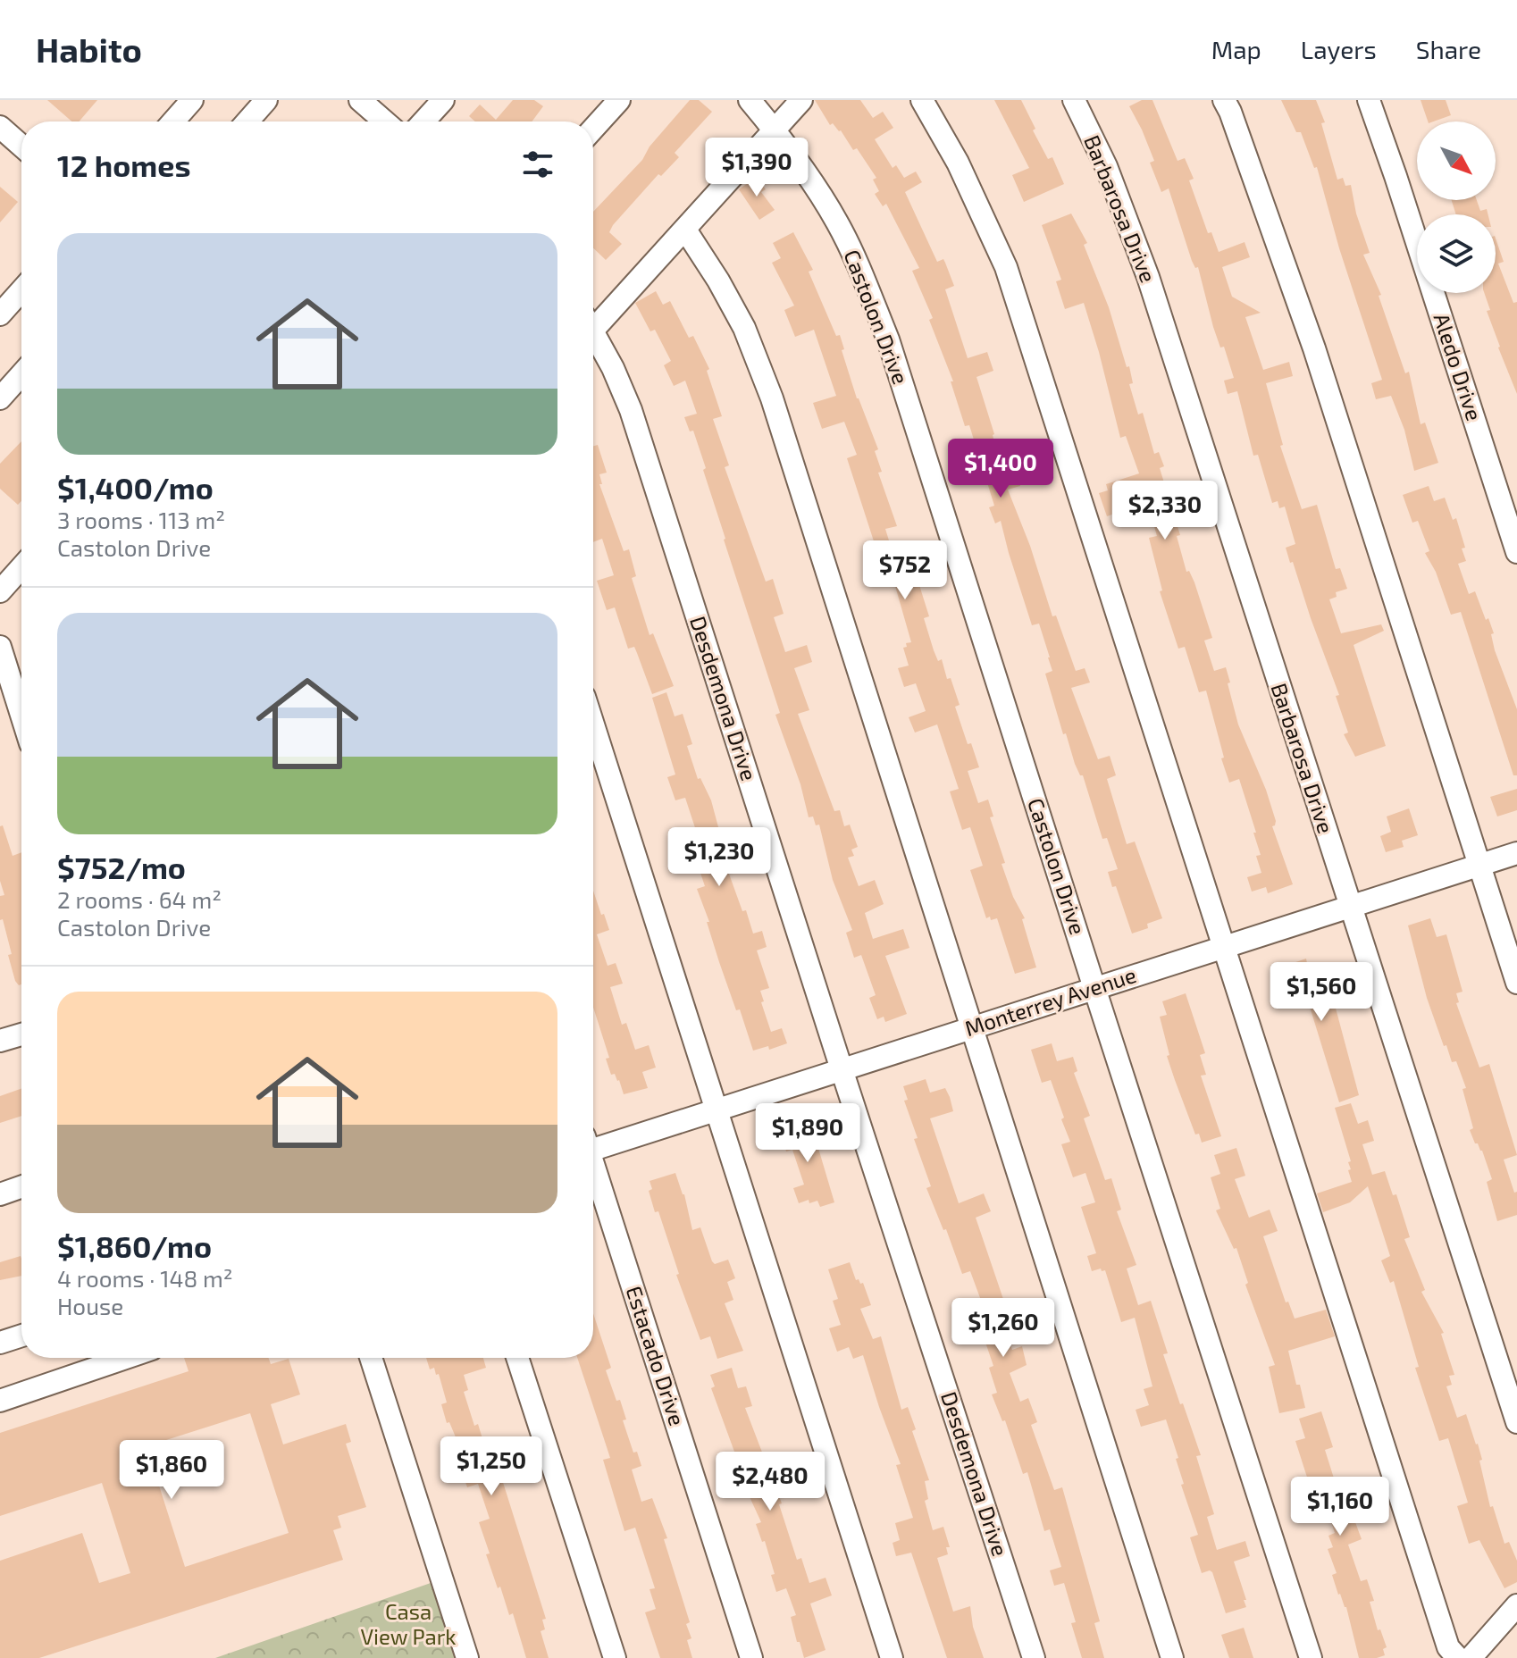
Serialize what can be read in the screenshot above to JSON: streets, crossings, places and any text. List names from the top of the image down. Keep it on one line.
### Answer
{"streets":{"street":["Barbarosa Drive","Castolon Drive","Aledo Drive","Desdemona Drive","Monterrey Avenue","Estacado Drive"]},"crossings":[["Barbarosa Drive","Monterrey Avenue"],["Castolon Drive","Monterrey Avenue"],["Desdemona Drive","Monterrey Avenue"]],"parks":["Casa View Park"],"north":"bottom right","page":{"header":"Habito","nav":["Map","Layers","Share"],"heading":"12 homes","price":["$1,390","$1,400","$2,330","$752","$1,230","$1,560","$1,890","$1,260","$1,250","$1,860","$2,480","$1,160"],"list":[{"name":"$1,400/mo","note":"3 rooms · 113 m² · Castolon Drive"},{"name":"$752/mo","note":"2 rooms · 64 m² · Castolon Drive"},{"name":"$1,860/mo","note":"4 rooms · 148 m² · House"}]}}
